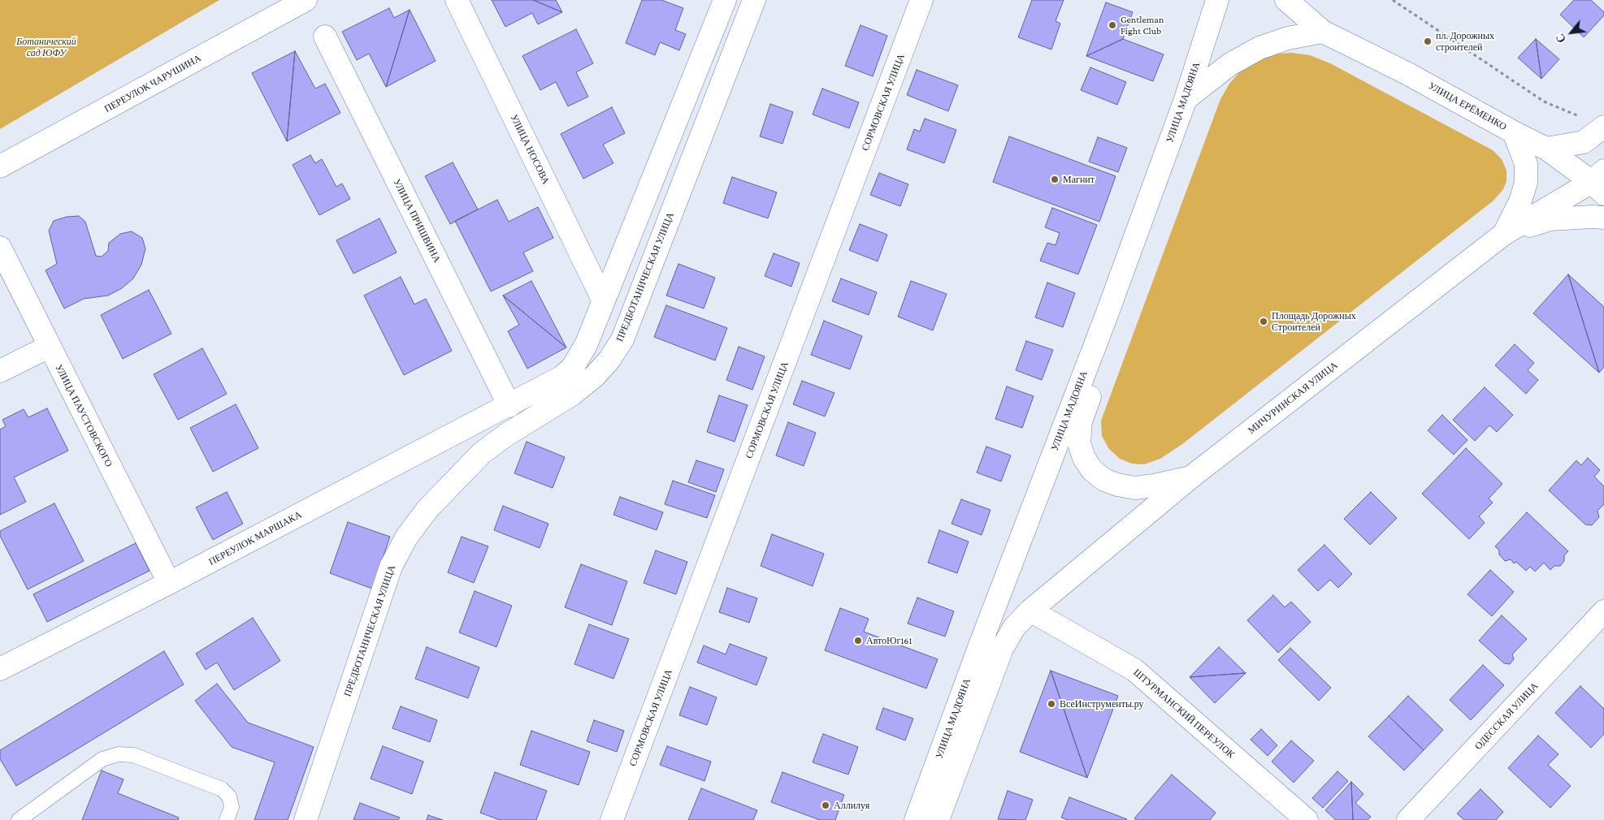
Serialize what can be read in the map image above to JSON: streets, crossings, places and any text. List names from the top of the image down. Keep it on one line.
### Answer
{"streets":{"street":["ПЕРЕУЛОК ЧАРУШИНА","СОРМОВСКАЯ УЛИЦА","УЛИЦА МАДОЯНА","УЛИЦА ЕРЁМЕНКО","УЛИЦА НОСОВА","УЛИЦА ПРИШВИНА","ПРЕДБОТАНИЧЕСКАЯ УЛИЦА","МИЧУРИНСКАЯ УЛИЦА","УЛИЦА ПАУСТОВСКОГО","ПЕРЕУЛОК МАРШАКА","ШТУРМАНСКИЙ ПЕРЕУЛОК","ОДЕССКАЯ УЛИЦА"]},"crossings":[["УЛИЦА МАДОЯНА","МИЧУРИНСКАЯ УЛИЦА"],["УЛИЦА ЕРЁМЕНКО","МИЧУРИНСКАЯ УЛИЦА"],["УЛИЦА ПРИШВИНА","ПЕРЕУЛОК МАРШАКА"],["МИЧУРИНСКАЯ УЛИЦА","ШТУРМАНСКИЙ ПЕРЕУЛОК"],["УЛИЦА ПАУСТОВСКОГО","ПЕРЕУЛОК МАРШАКА"]],"parks":["Ботанический сад ЮФУ"],"places":["Gentleman Fight Club","пл. Дорожных строителей","Магнит","Площадь Дорожных Строителей","АвтоЮг161","ВсеИнструменты.ру","Аллилуя"],"north":"bottom left"}
